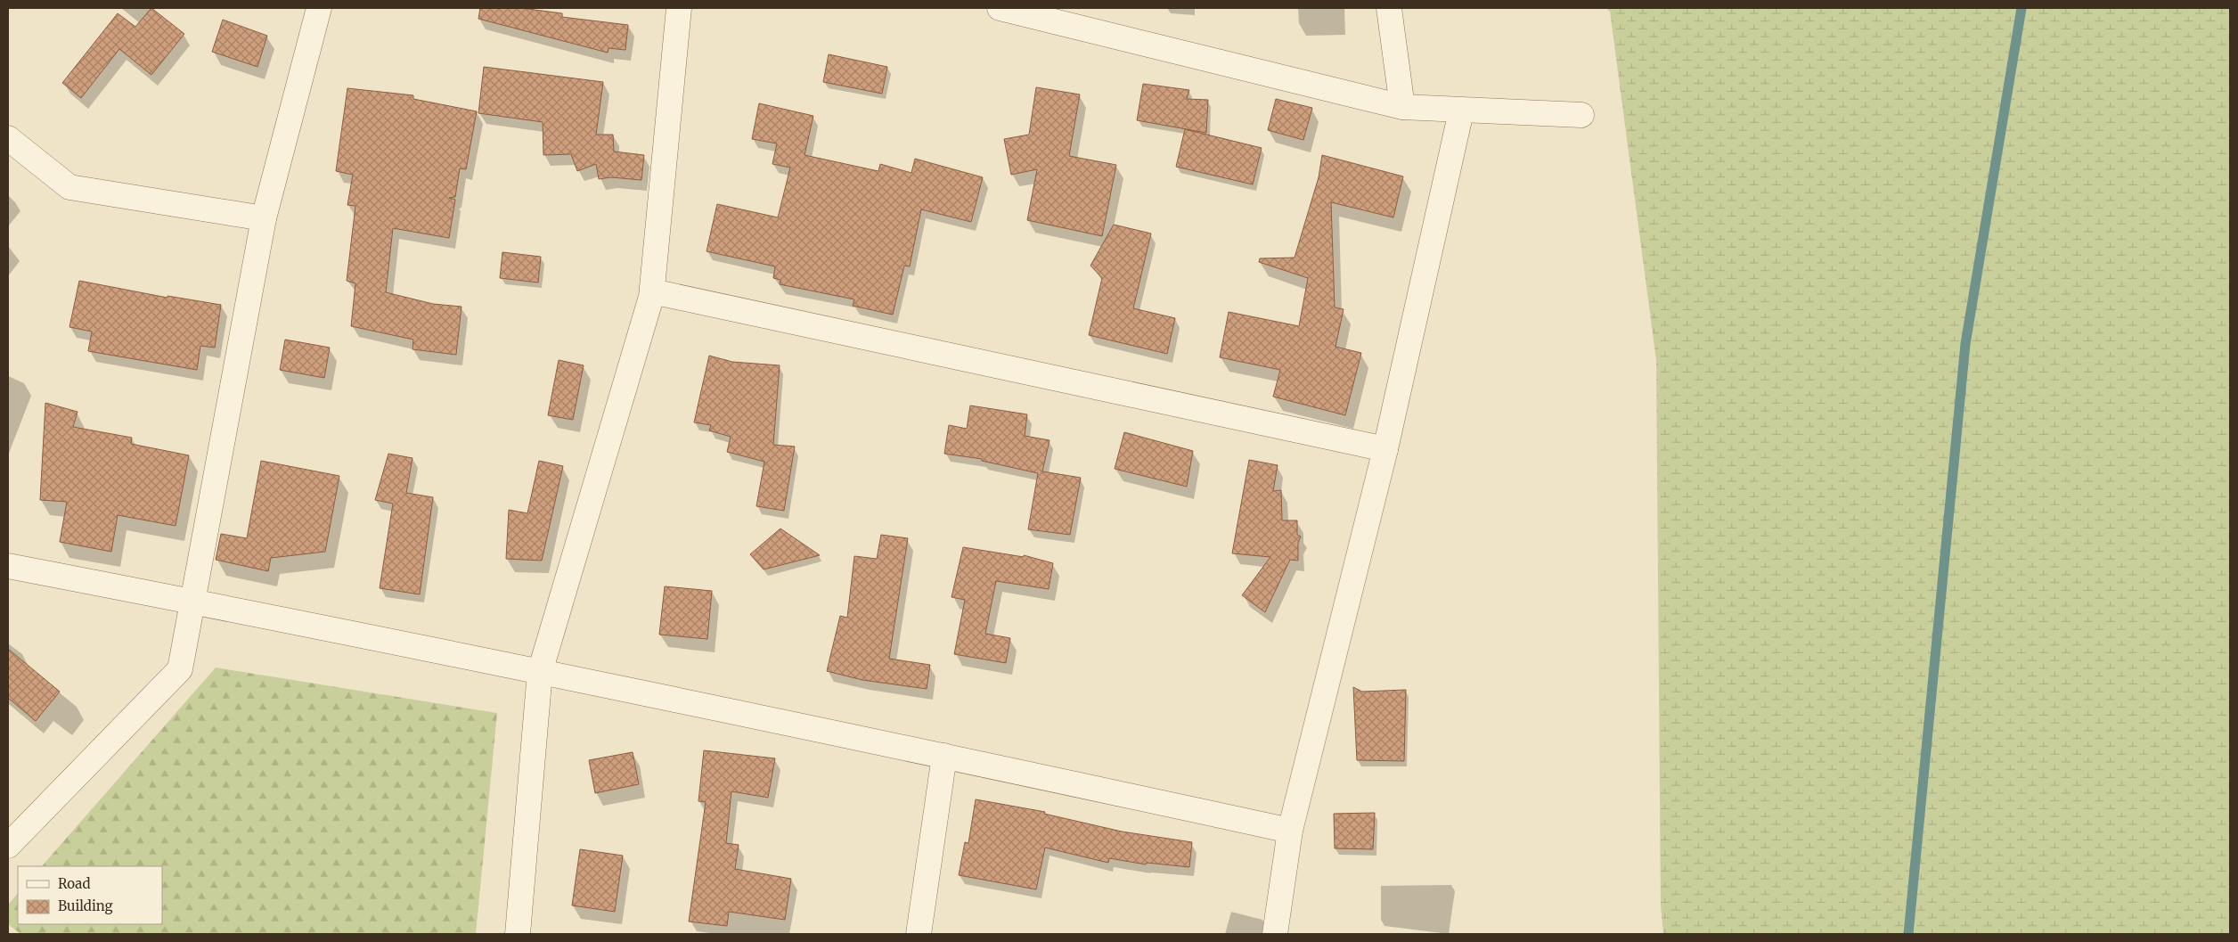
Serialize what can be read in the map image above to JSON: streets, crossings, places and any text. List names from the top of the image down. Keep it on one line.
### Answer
{"legend":["Road","Building"]}
